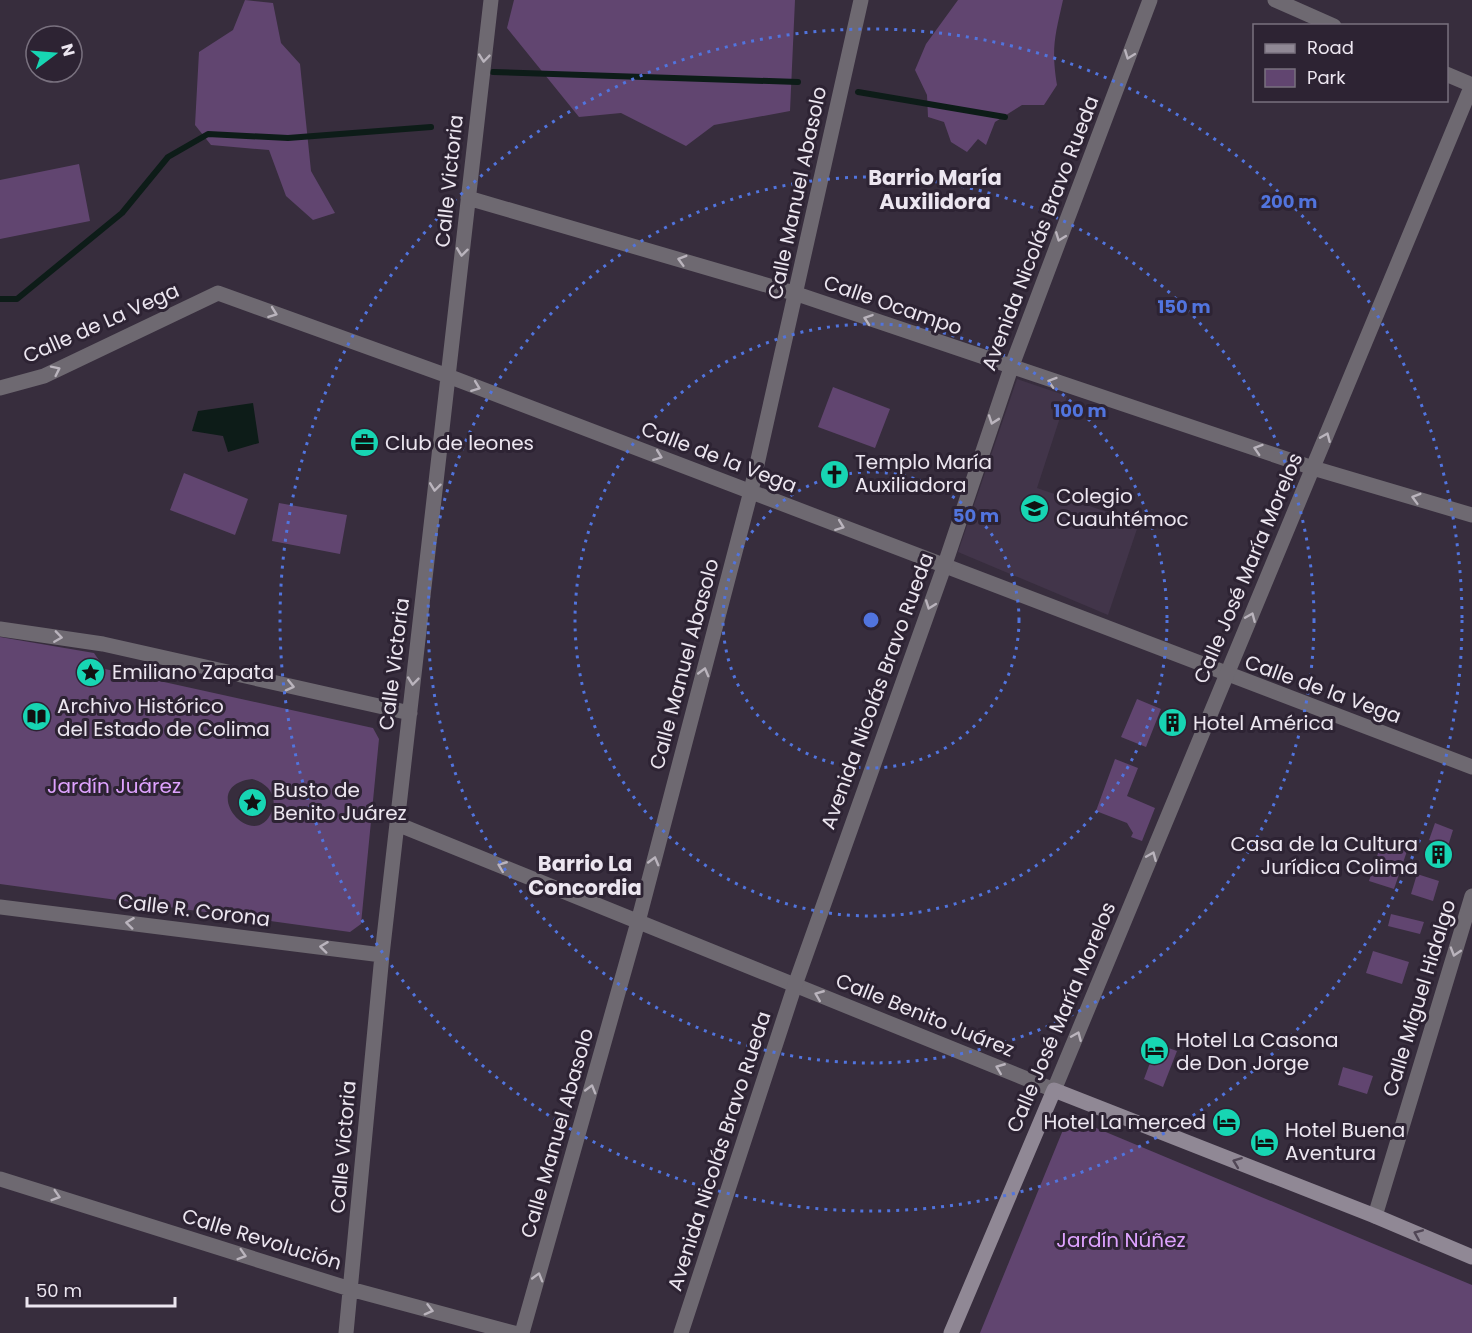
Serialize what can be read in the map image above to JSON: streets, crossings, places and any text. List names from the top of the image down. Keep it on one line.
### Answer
{"streets":{"main road":["Calle José María Morelos","Calle Benito Juárez"],"street":["Calle Victoria","Calle Manuel Abasolo","Avenida Nicolás Bravo Rueda","Calle Ocampo","Calle de La Vega","Calle de la Vega","Calle R. Corona","Calle Miguel Hidalgo","Calle Revolución"]},"crossings":[["Calle Victoria","Calle Ocampo"],["Calle Victoria","Calle de la Vega"],["Calle Victoria","Calle R. Corona"],["Calle Victoria","Calle Benito Juárez"],["Calle Victoria","Calle Revolución"],["Calle Manuel Abasolo","Calle Ocampo"],["Calle Manuel Abasolo","Calle de la Vega"],["Calle Manuel Abasolo","Calle Benito Juárez"],["Avenida Nicolás Bravo Rueda","Calle Ocampo"],["Avenida Nicolás Bravo Rueda","Calle de la Vega"],["Avenida Nicolás Bravo Rueda","Calle Benito Juárez"],["Calle Ocampo","Calle José María Morelos"],["Calle de La Vega","Calle de la Vega"],["Calle de la Vega","Calle José María Morelos"],["Calle José María Morelos","Calle Benito Juárez"],["Calle Miguel Hidalgo","Calle Benito Juárez"]],"one_way":["Calle Victoria","Calle Manuel Abasolo","Avenida Nicolás Bravo Rueda","Calle Ocampo","Calle de La Vega","Calle de la Vega","Calle José María Morelos","Calle R. Corona","Calle Miguel Hidalgo","Calle Benito Juárez","Calle Revolución"],"districts":["Barrio María Auxilidora","Barrio La Concordia"],"parks":["Jardín Juárez","Jardín Núñez"],"places":{"office":["Club de leones"],"church":["Templo María Auxiliadora"],"school or university":["Colegio Cuauhtémoc"],"place":["Emiliano Zapata","Busto de Benito Juárez"],"library":["Archivo Histórico del Estado de Colima"],"building":["Hotel América","Casa de la Cultura Jurídica Colima"],"hotel":["Hotel La Casona de Don Jorge","Hotel La merced","Hotel Buena Aventura"]},"legend":["Road","Park"],"scale_bar":"50 m","north":"right","rings":["200 m","150 m","100 m","50 m"]}
